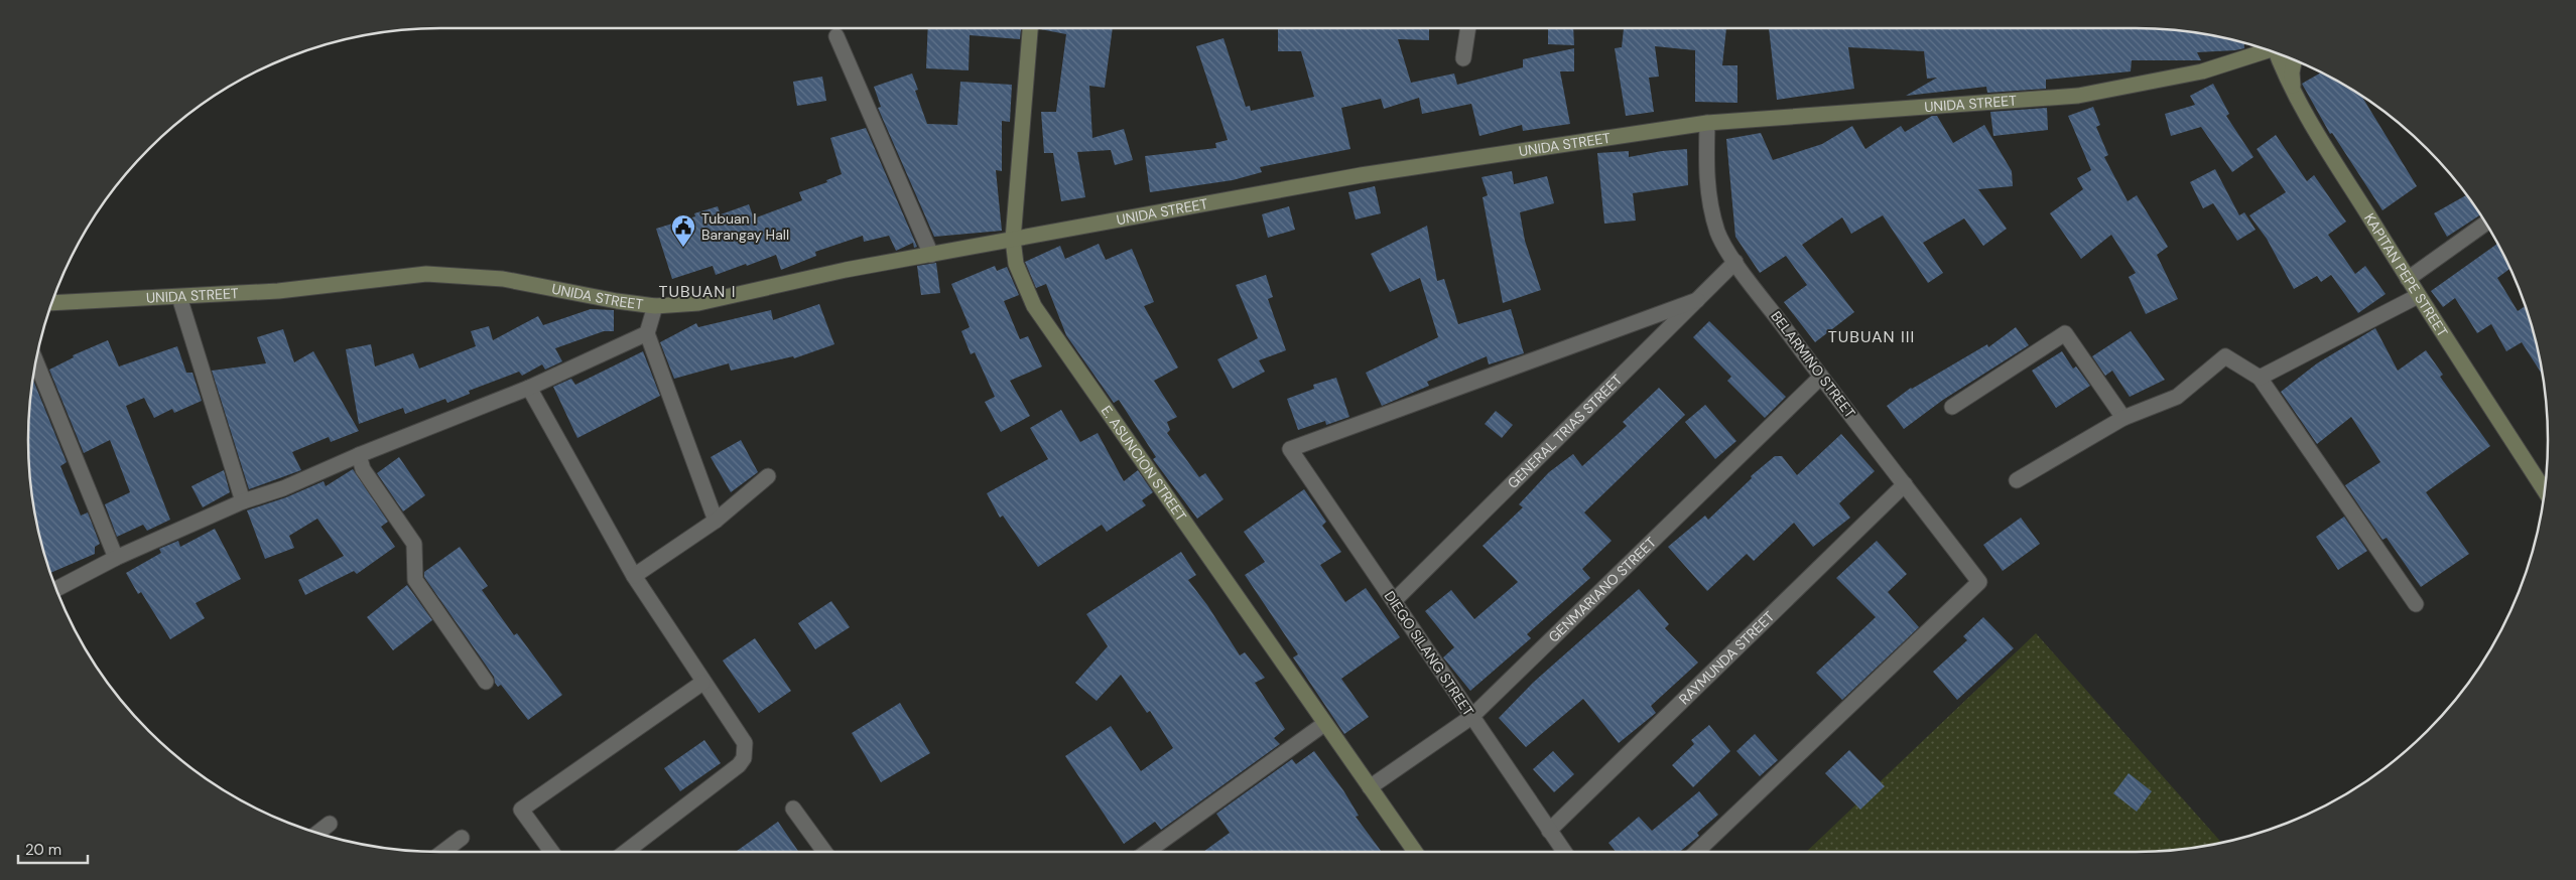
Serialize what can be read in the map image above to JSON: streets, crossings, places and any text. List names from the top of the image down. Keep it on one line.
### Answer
{"streets":{"street":["UNIDA STREET","KAPITAN PEPE STREET","BELARMINO STREET","GENERAL TRIAS STREET","E. ASUNCION STREET","GENMARIANO STREET","DIEGO SILANG STREET","RAYMUNDA STREET"]},"crossings":[["UNIDA STREET","BELARMINO STREET"],["UNIDA STREET","E. ASUNCION STREET"],["BELARMINO STREET","GENERAL TRIAS STREET"],["BELARMINO STREET","GENMARIANO STREET"],["BELARMINO STREET","RAYMUNDA STREET"],["GENERAL TRIAS STREET","DIEGO SILANG STREET"],["E. ASUNCION STREET","GENMARIANO STREET"],["GENMARIANO STREET","DIEGO SILANG STREET"],["DIEGO SILANG STREET","RAYMUNDA STREET"]],"districts":["TUBUAN I","TUBUAN III"],"places":{"public building":["Tubuan I Barangay Hall"]},"scale_bar":"20 m"}
